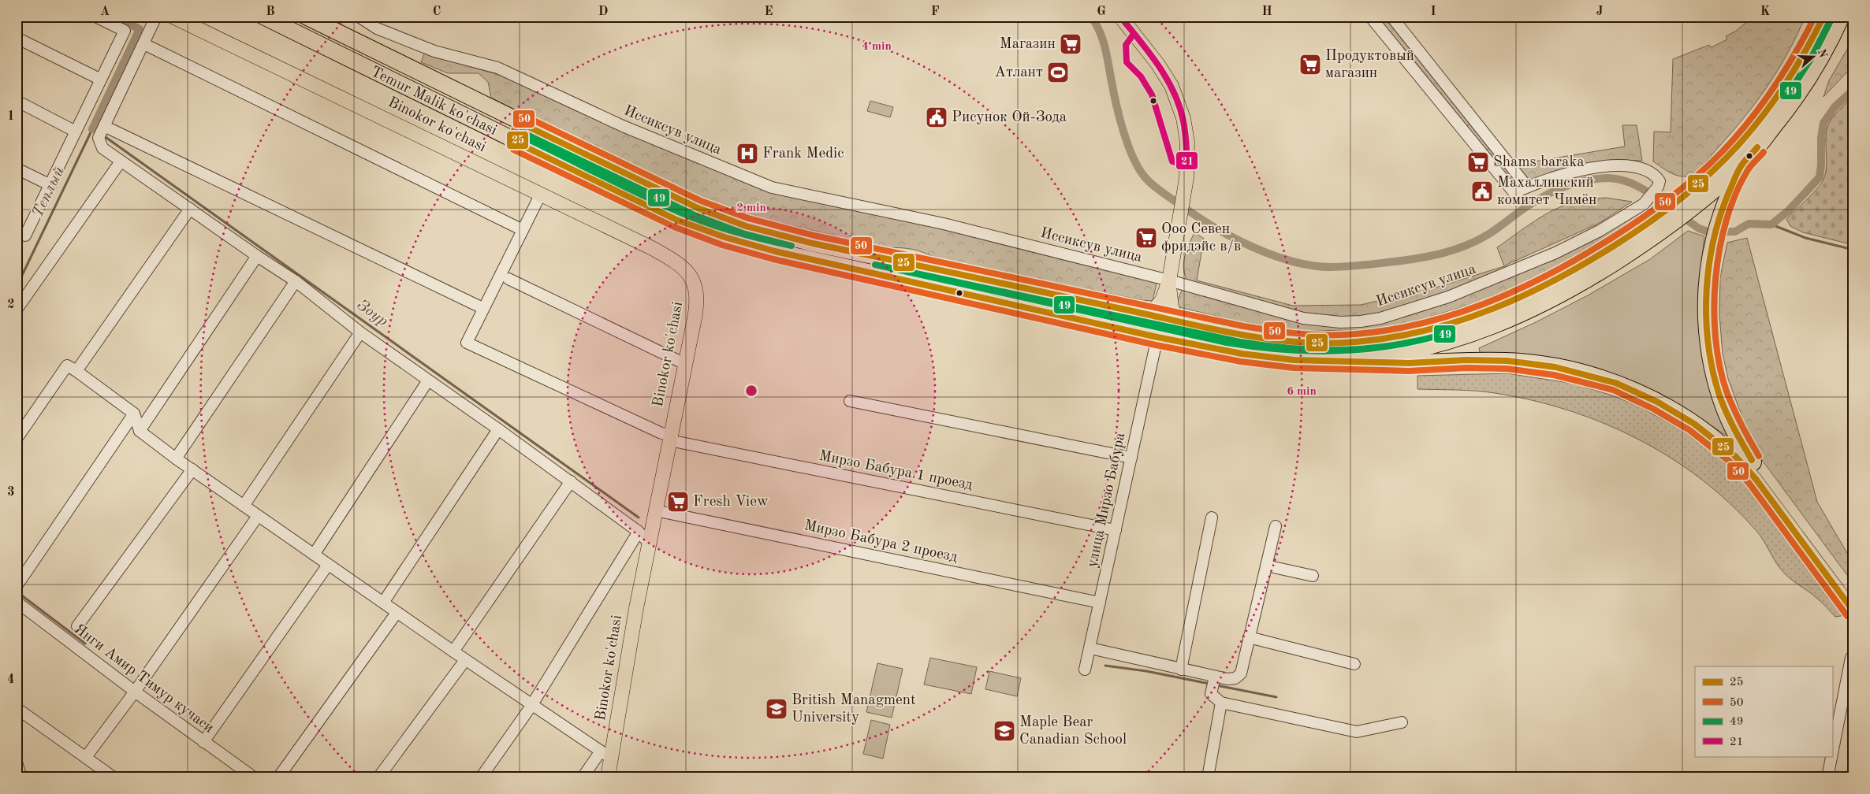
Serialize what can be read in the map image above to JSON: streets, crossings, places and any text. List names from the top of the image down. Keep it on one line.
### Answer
{"streets":{"highway":["Temur Malik ko'chasi"],"main road":["Binokor ko'chasi"],"street":["Иссиксув улица","Мирзо Бабура 1 проезд","улица Мирзо Бабура","Мирзо Бабура 2 проезд","Янги Амир Тимур кучаси"]},"crossings":[["Temur Malik ko'chasi","улица Мирзо Бабура"],["Binokor ko'chasi","Мирзо Бабура 1 проезд"],["Binokor ko'chasi","Мирзо Бабура 2 проезд"],["Мирзо Бабура 1 проезд","улица Мирзо Бабура"],["улица Мирзо Бабура","Мирзо Бабура 2 проезд"]],"water":["Теплый","Зоур"],"places":{"supermarket":["Магазин","Продуктовый магазин","Shams baraka","Ооо Севен фридэйс в/в","Fresh View"],"sports":["Атлант"],"public building":["Рисунок Ой-Зода","Махаллинский комитет Чимён"],"hospital":["Frank Medic"],"school or university":["British Managment University","Maple Bear Canadian School"]},"lines":["transit line 25","transit line 50","transit line 49","transit line 21"],"legend":["25","50","49","21"],"north":"right","grid":{"columns":["A","B","C","D","E","F","G","H","I","J","K"],"rows":["1","2","3","4"]},"rings":["4 min","2 min","6 min"]}
